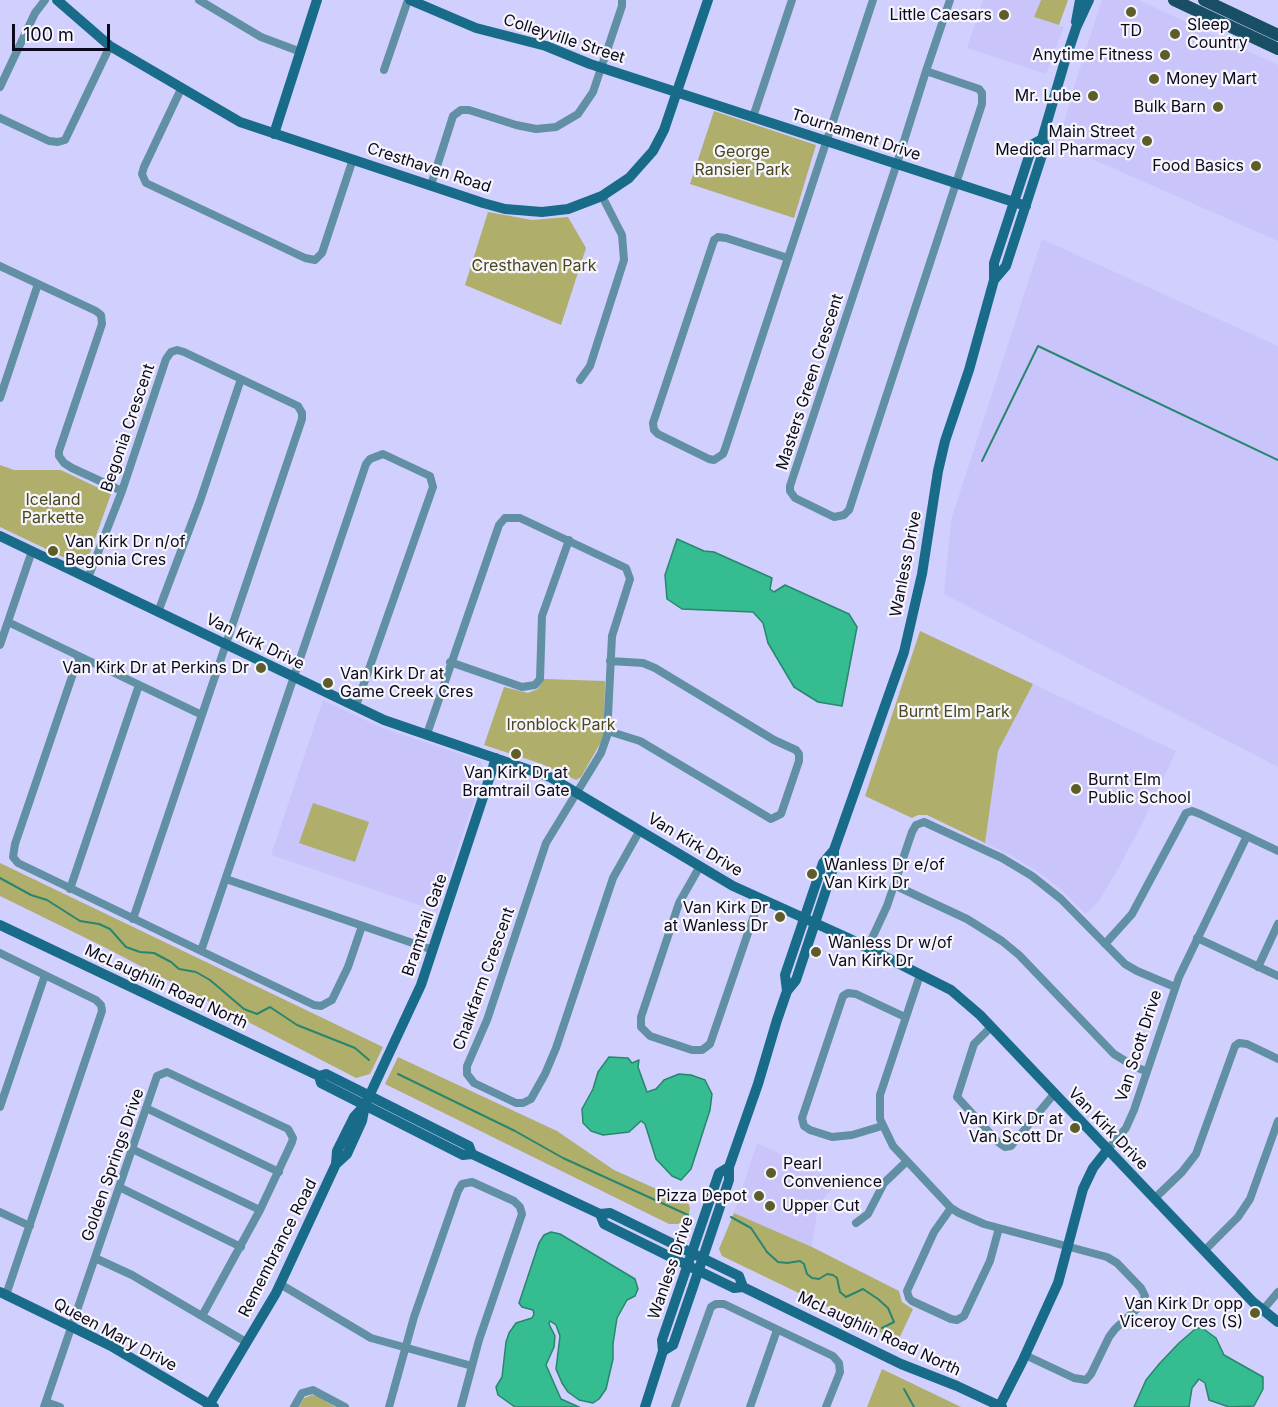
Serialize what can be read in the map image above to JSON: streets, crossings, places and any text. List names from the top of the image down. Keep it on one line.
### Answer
{"streets":{"street":["Colleyville Street","Tournament Drive","Cresthaven Road","Masters Green Crescent","Begonia Crescent","Wanless Drive","Van Kirk Drive","Bramtrail Gate","Chalkfarm Crescent","McLaughlin Road North","Van Scott Drive","Golden Springs Drive","Remembrance Road","Queen Mary Drive"]},"crossings":[["Colleyville Street","Tournament Drive"],["Colleyville Street","Cresthaven Road"],["Tournament Drive","Cresthaven Road"],["Tournament Drive","Masters Green Crescent"],["Tournament Drive","Wanless Drive"],["Begonia Crescent","Van Kirk Drive"],["Wanless Drive","Van Kirk Drive"],["Wanless Drive","McLaughlin Road North"],["Van Kirk Drive","Bramtrail Gate"],["Van Kirk Drive","Chalkfarm Crescent"],["Van Kirk Drive","Van Scott Drive"],["Bramtrail Gate","McLaughlin Road North"],["Bramtrail Gate","Remembrance Road"],["McLaughlin Road North","Van Scott Drive"],["McLaughlin Road North","Remembrance Road"],["Golden Springs Drive","Queen Mary Drive"],["Remembrance Road","Queen Mary Drive"]],"parks":["George Ransier Park","Cresthaven Park","Iceland Parkette","Burnt Elm Park","Ironblock Park"],"places":["TD","Little Caesars","Sleep Country","Anytime Fitness","Money Mart","Mr. Lube","Bulk Barn","Main Street Medical Pharmacy","Food Basics","Van Kirk Dr n/of Begonia Cres","Van Kirk Dr at Perkins Dr","Van Kirk Dr at Game Creek Cres","Van Kirk Dr at Bramtrail Gate","Burnt Elm Public School","Wanless Dr e/of Van Kirk Dr","Van Kirk Dr at Wanless Dr","Wanless Dr w/of Van Kirk Dr","Van Kirk Dr at Van Scott Dr","Pearl Convenience","Pizza Depot","Upper Cut","Van Kirk Dr opp Viceroy Cres (S)"],"scale_bar":"100 m"}
